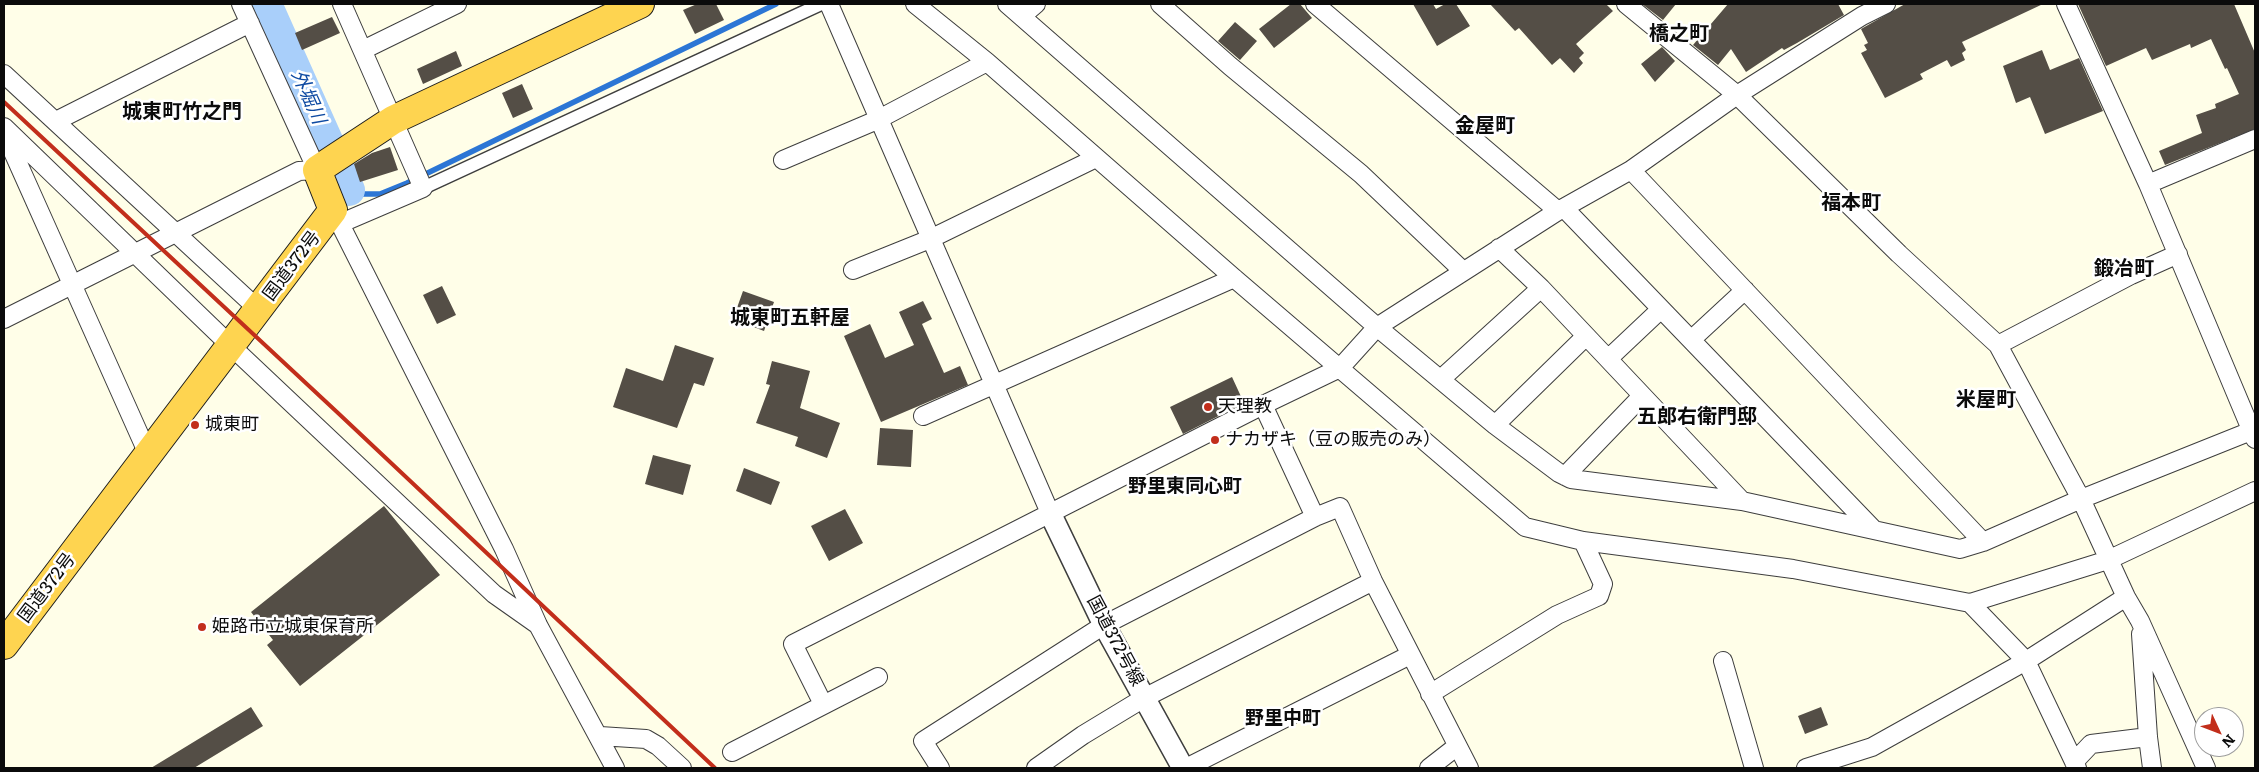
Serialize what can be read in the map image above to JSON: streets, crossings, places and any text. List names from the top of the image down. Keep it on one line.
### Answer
{"streets":{"highway":["国道372号"],"street":["国道372号線"]},"districts":["橋之町","城東町竹之門","金屋町","福本町","鍛冶町","城東町五軒屋","米屋町","五郎右衛門邸","野里東同心町","野里中町"],"water":["外堀川"],"places":["天理教","城東町","ナカザキ（豆の販売のみ）","姫路市立城東保育所"],"north":"bottom right"}
